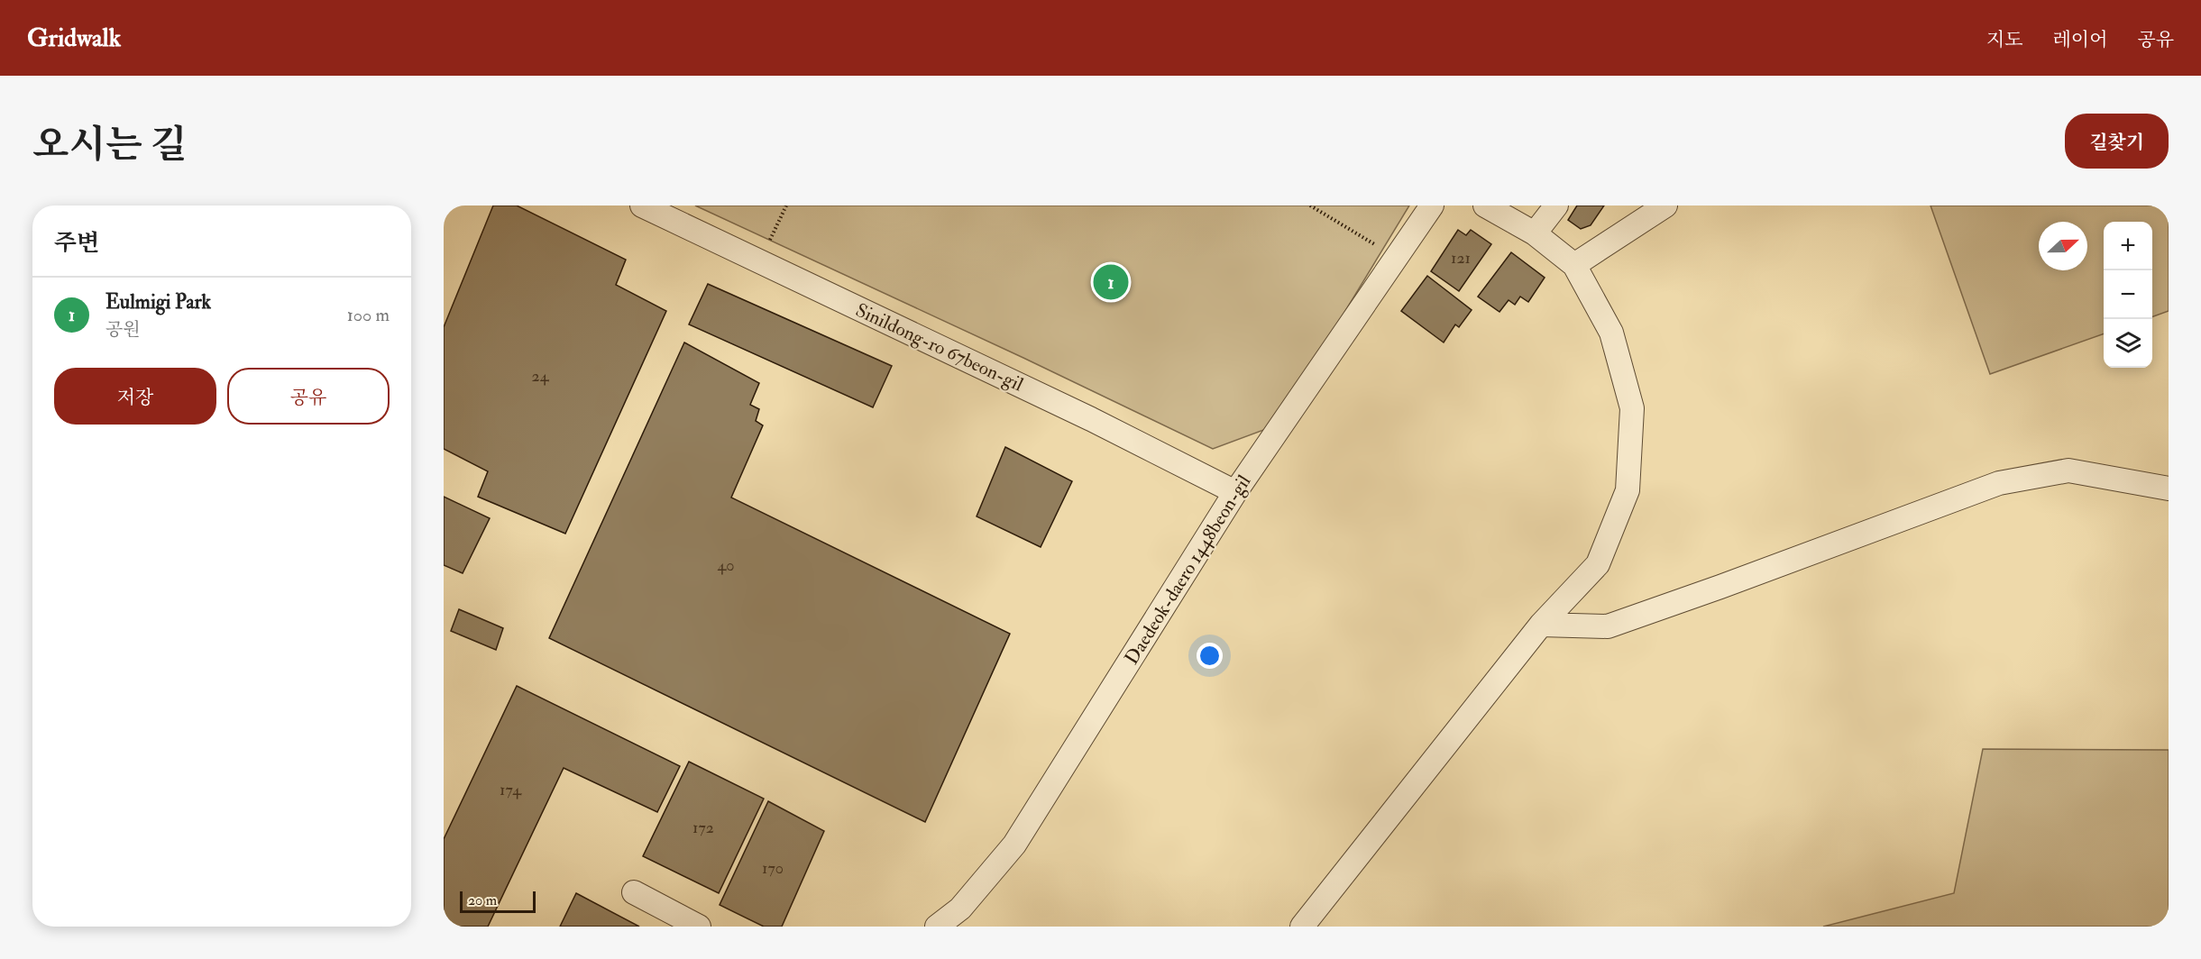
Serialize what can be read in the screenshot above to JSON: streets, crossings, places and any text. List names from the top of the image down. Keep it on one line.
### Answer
{"streets":{"street":["Sinildong-ro 67beon-gil","Daedeok-daero 1448beon-gil"]},"crossings":[["Sinildong-ro 67beon-gil","Daedeok-daero 1448beon-gil"]],"house_numbers":["121","24","40","174","172","170"],"scale_bar":"20 m","north":"right","page":{"header":"Gridwalk","nav":["지도","레이어","공유"],"title":"오시는 길","buttons":["길찾기",["저장","공유"]],"heading":"주변","map_buttons":["+","−"],"pins":"1","list":[{"mark":"1","name":"Eulmigi Park","note":"공원","value":"100 m"}],"scale":"20 m"}}
